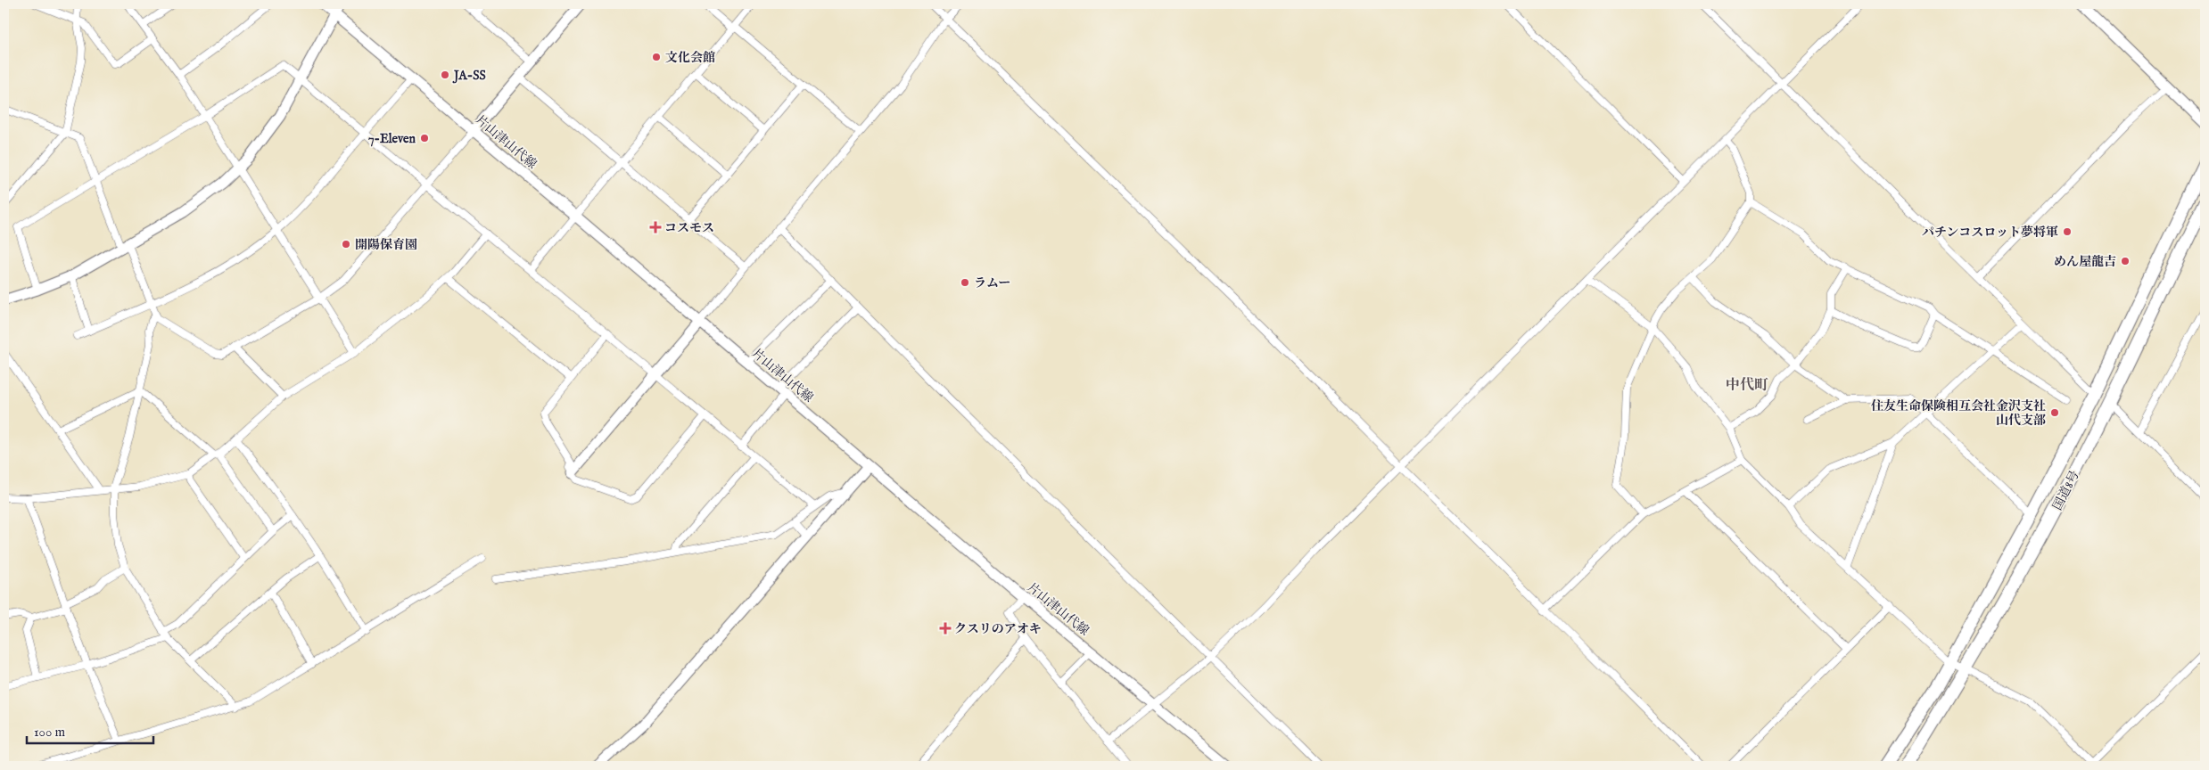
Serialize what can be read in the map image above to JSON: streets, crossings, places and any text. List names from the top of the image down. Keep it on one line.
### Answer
{"streets":{"highway":["国道8号"],"street":["片山津山代線"]},"districts":["中代町"],"places":{"other":["文化会館","JA-SS","7-Eleven","パチンコスロット夢将軍","開陽保育園","めん屋龍吉","ラムー","住友生命保険相互会社金沢支社 山代支部"],"health":["コスモス","クスリのアオキ"]},"scale_bar":"100 m"}
